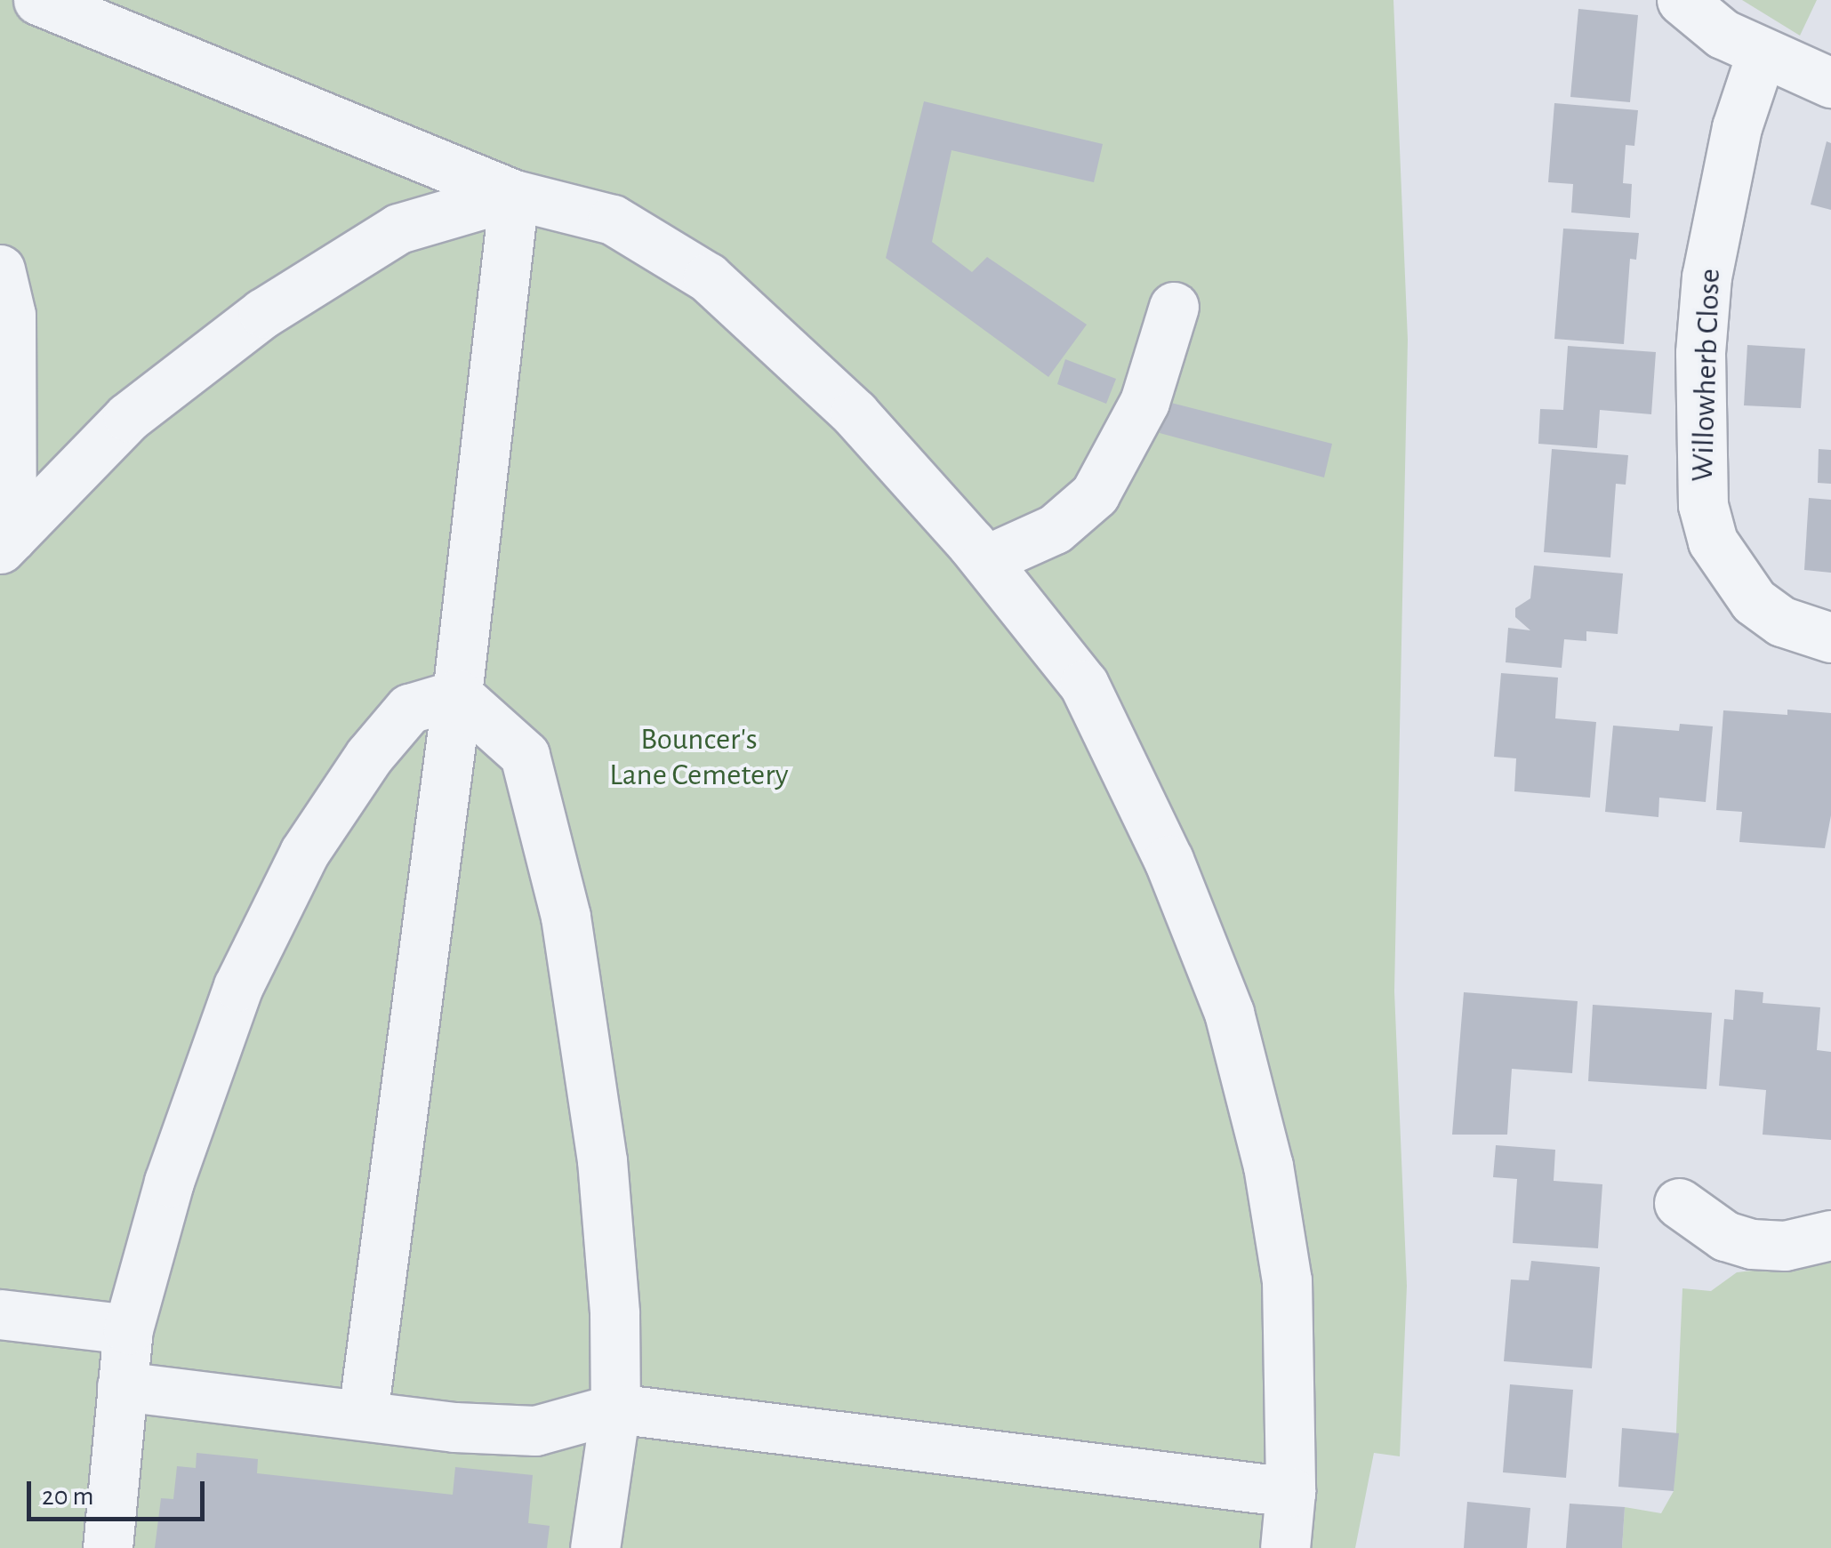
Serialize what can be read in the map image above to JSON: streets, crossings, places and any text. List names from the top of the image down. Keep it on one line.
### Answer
{"streets":{"street":["Willowherb Close"]},"parks":["Bouncer's Lane Cemetery"],"scale_bar":"20 m"}
